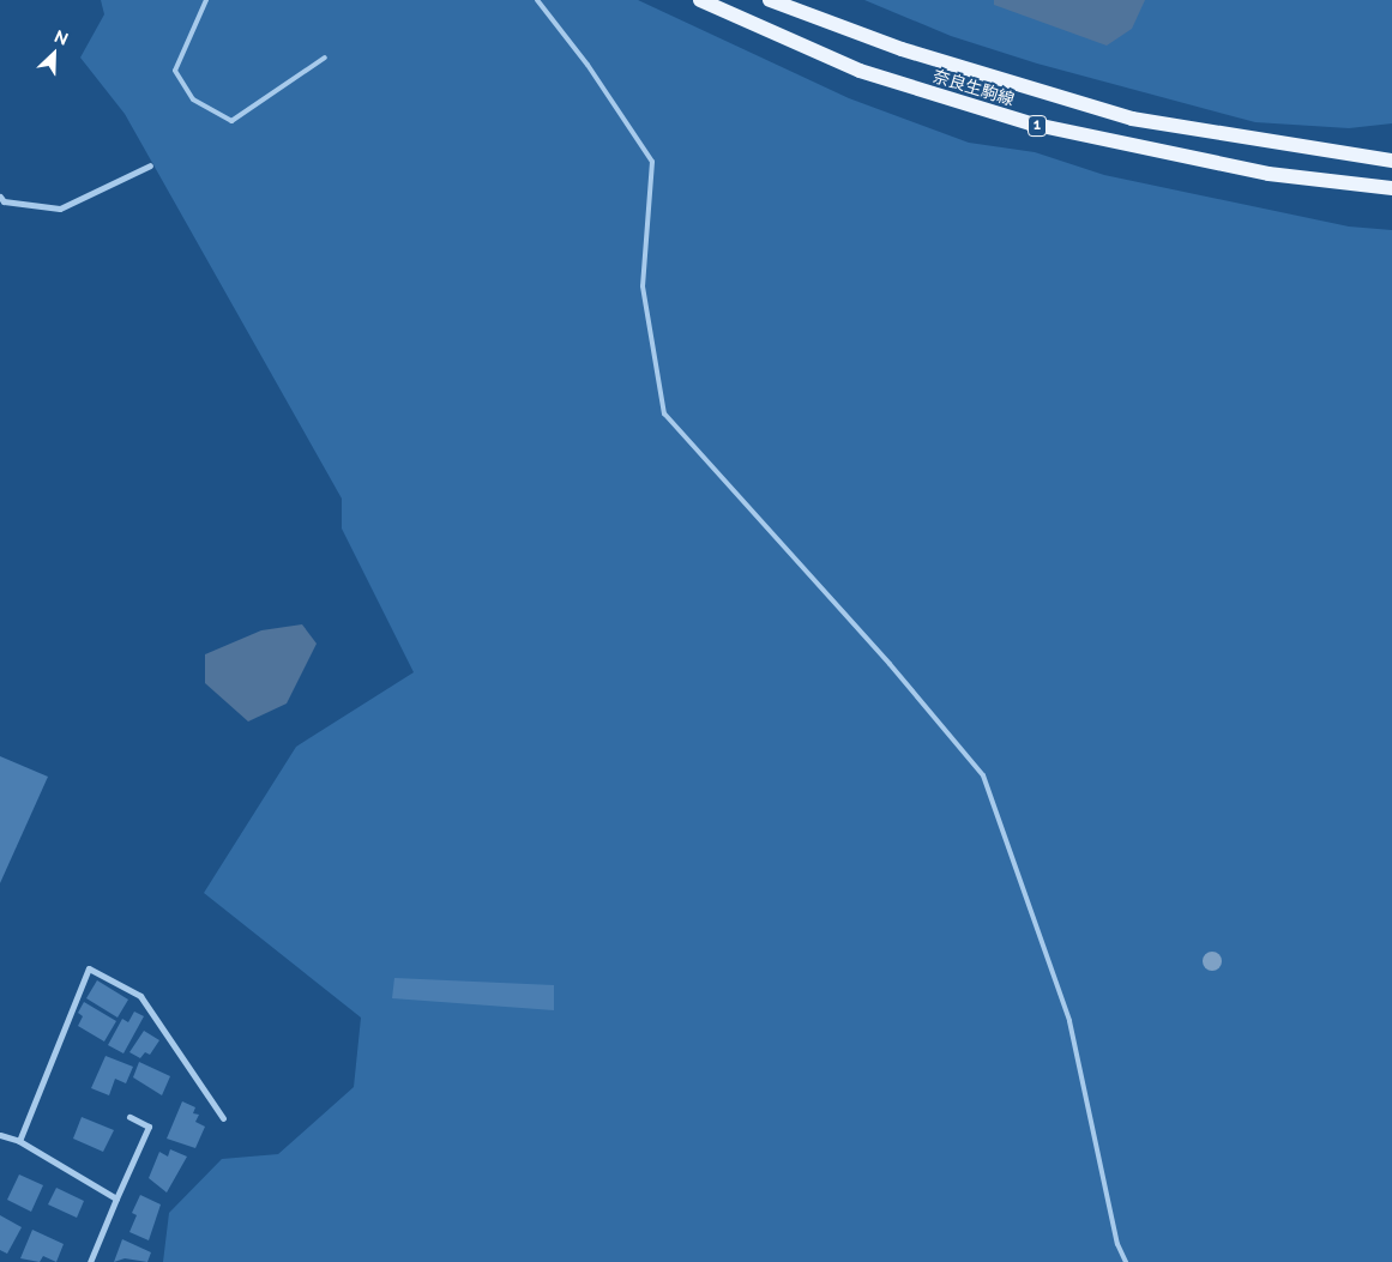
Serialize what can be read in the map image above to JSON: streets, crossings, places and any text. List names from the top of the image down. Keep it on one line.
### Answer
{"streets":{"main road":["奈良生駒線","1"]},"north":"top right"}
